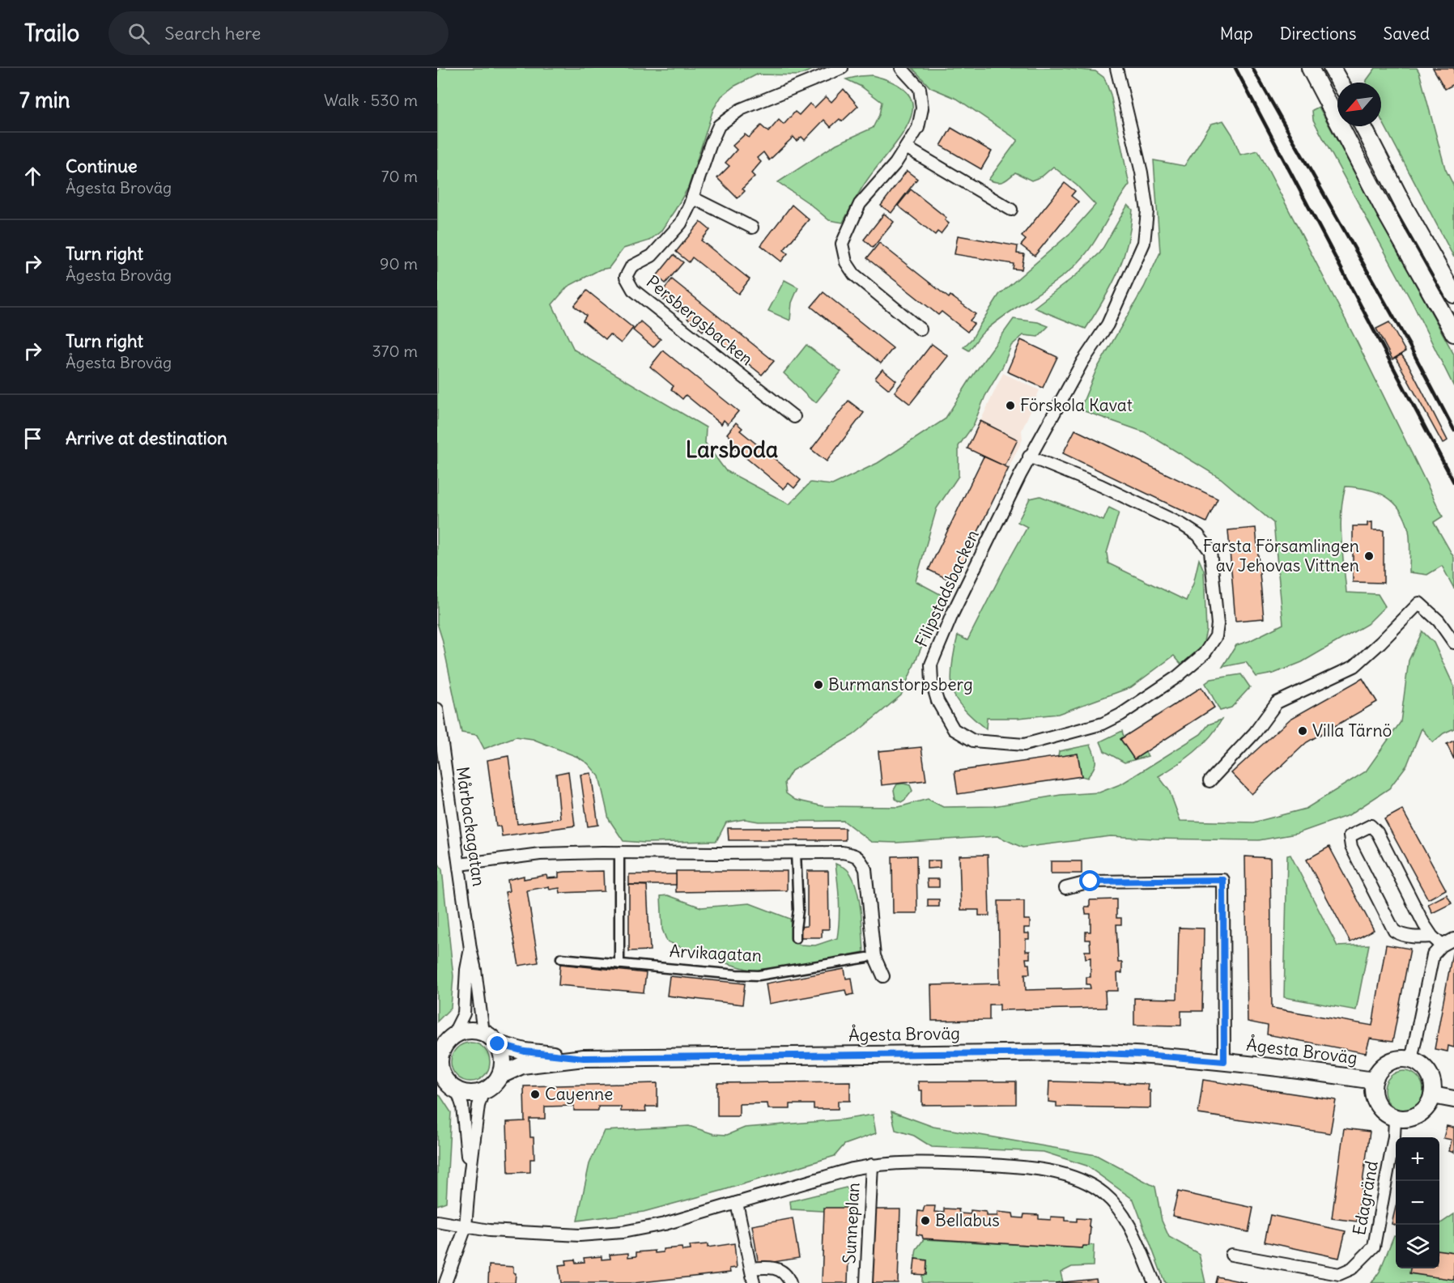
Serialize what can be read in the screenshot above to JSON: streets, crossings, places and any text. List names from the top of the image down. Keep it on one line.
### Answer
{"streets":{"main road":["Ågesta Broväg"],"street":["Persbergsbacken","Filipstadsbacken","Mårbackagatan","Arvikagatan","Edagränd","Sunneplan"]},"crossings":[["Mårbackagatan","Ågesta Broväg"],["Ågesta Broväg","Edagränd"]],"districts":["Larsboda"],"places":["Förskola Kavat","Farsta Församlingen av Jehovas Vittnen","Burmanstorpsberg","Villa Tärnö","Cayenne","Bellabus"],"north":"bottom left","page":{"header":"Trailo","search":"Search here","nav":["Map","Directions","Saved"],"heading":["7 min","Walk · 530 m"],"list":[["Continue","Ågesta Broväg","70 m"],["Turn right","Ågesta Broväg","90 m"],["Turn right","Ågesta Broväg","370 m"],"Arrive at destination"],"map_buttons":["+","−"]}}
